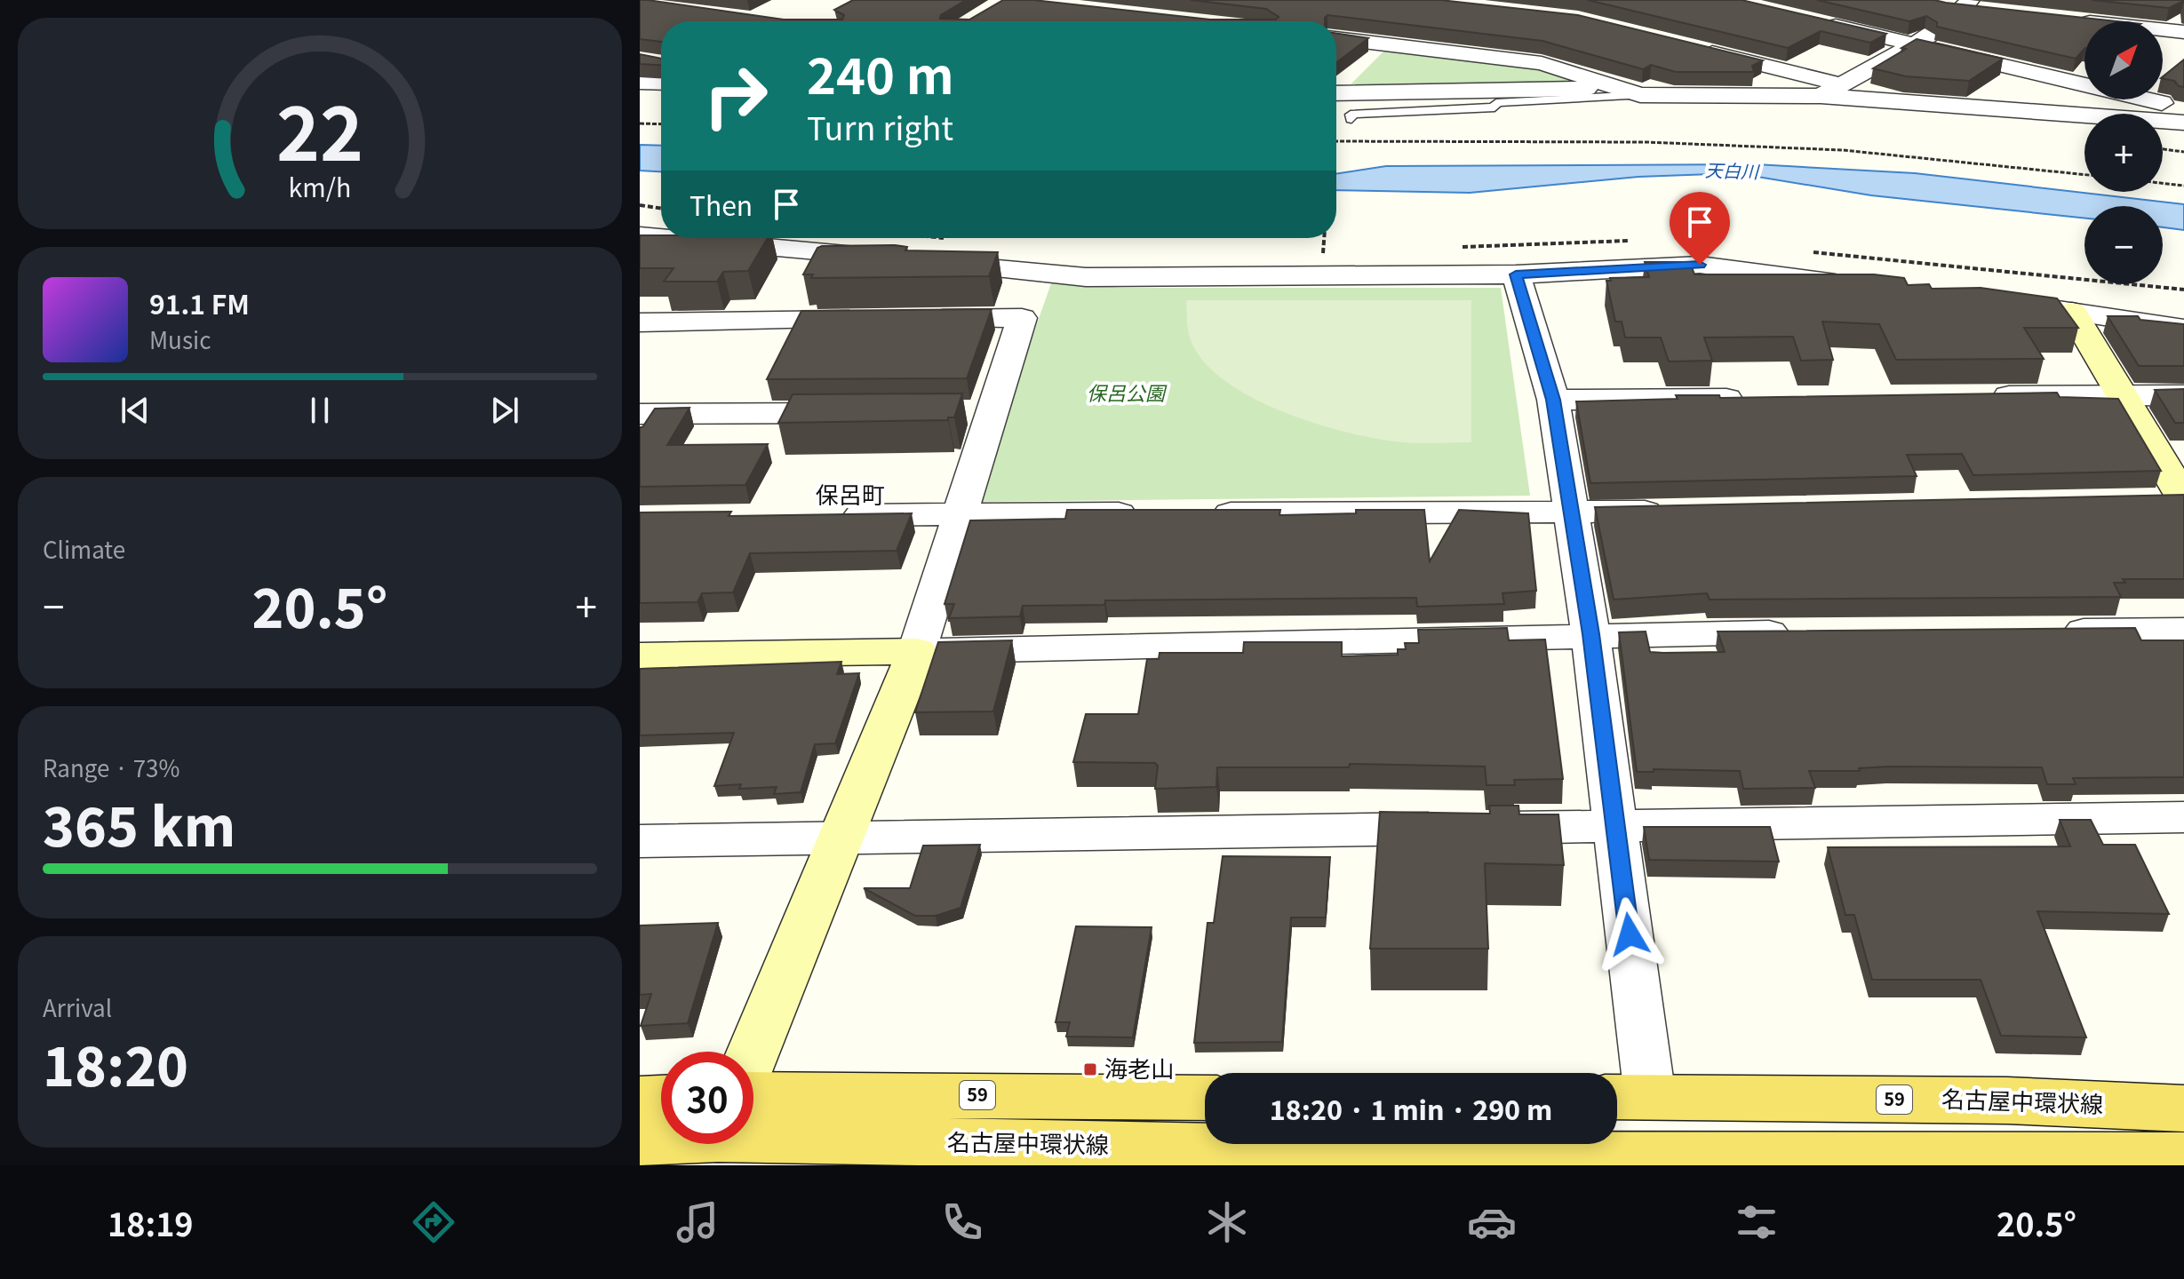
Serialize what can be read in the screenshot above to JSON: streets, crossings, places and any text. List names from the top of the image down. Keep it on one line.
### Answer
{"streets":{"main road":["59","名古屋中環状線"]},"districts":["保呂町"],"water":["天白川"],"parks":["保呂公園"],"places":{"transit":["海老山"]},"north":"top right","page":{"map_buttons":["+","−"],"turn":["240 m","Turn right"],"then":"Then","song":["91.1 FM","Music"],"tile":["Climate",["Range · 73%","365 km"],["Arrival","18:20"]],"heat":["−","20.5°","+"],"limit":"30","trip":"18:20 · 1 min · 290 m","tabs":["18:19","20.5°"],"gauge":["22","km/h"]}}
